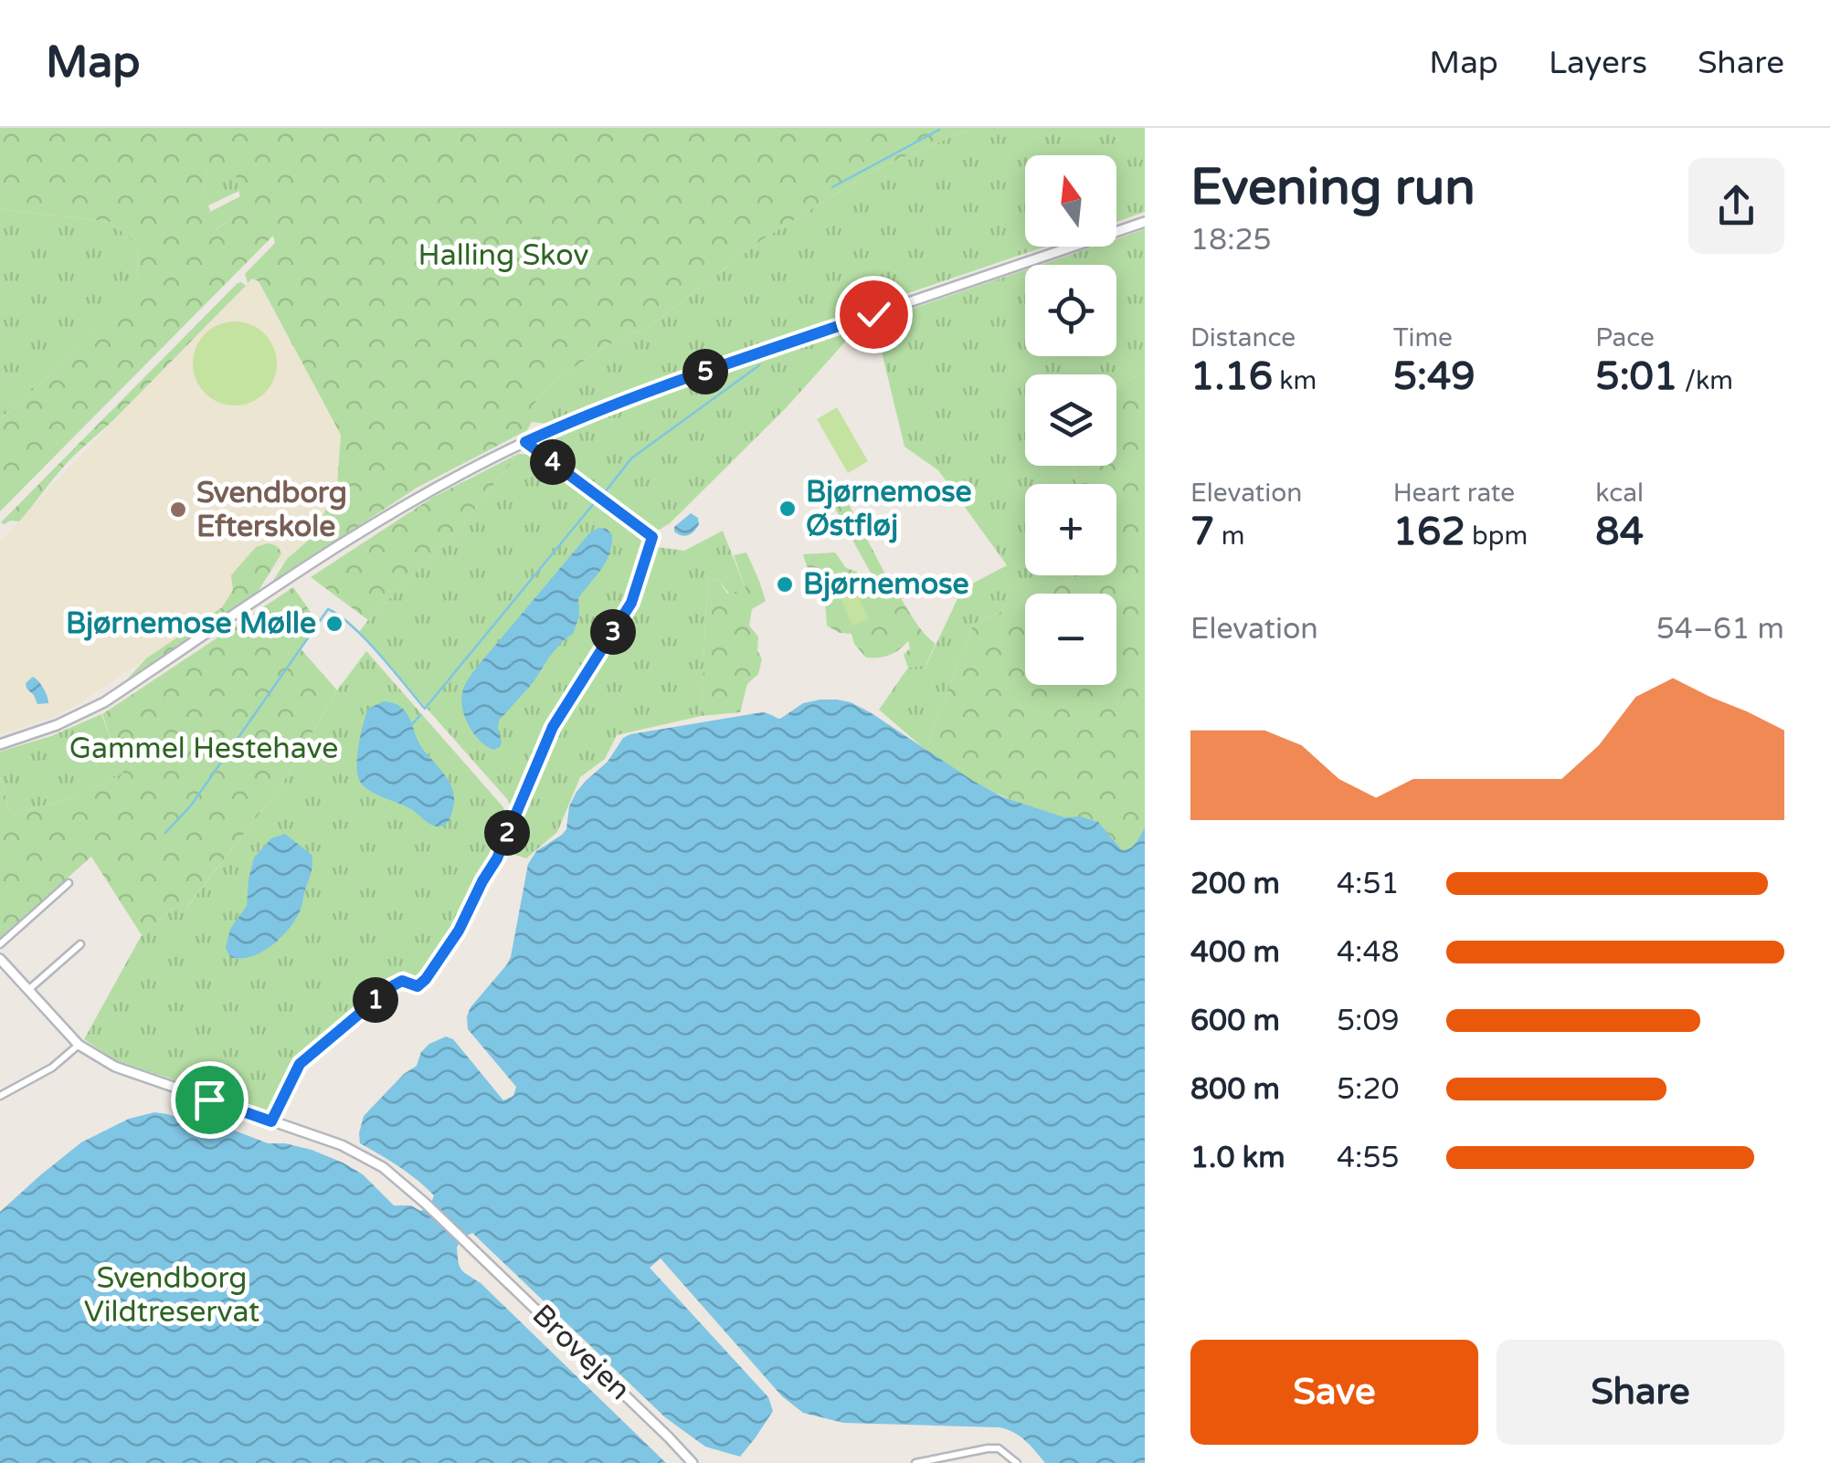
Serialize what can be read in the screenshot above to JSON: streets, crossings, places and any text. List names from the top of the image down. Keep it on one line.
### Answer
{"streets":{"street":["Brovejen"]},"parks":["Halling Skov","Gammel Hestehave","Svendborg Vildtreservat"],"places":["Bjørnemose Østfløj","Svendborg Efterskole","Bjørnemose","Bjørnemose Mølle"],"north":"top","page":{"header":"Map","nav":["Map","Layers","Share"],"heading":["Evening run","18:25"],"map_buttons":["+","−"],"stats":[["Distance","1.16 km"],["Time","5:49"],["Pace","5:01 /km"],["Elevation","7 m"],["Heart rate","162 bpm"],["kcal","84"]],"pins":["5","4","3","2","1"],"chart":["Elevation","54–61 m"],"list":[{"name":"200 m","note":"4:51"},{"name":"400 m","note":"4:48"},{"name":"600 m","note":"5:09"},{"name":"800 m","note":"5:20"},{"name":"1.0 km","note":"4:55"}],"buttons":["Save","Share"]}}
